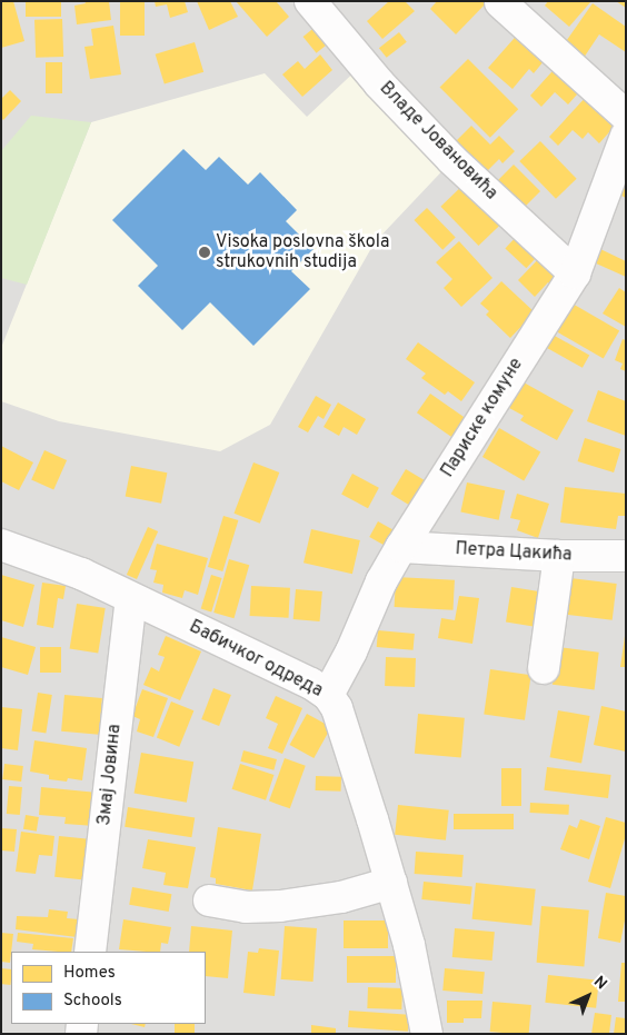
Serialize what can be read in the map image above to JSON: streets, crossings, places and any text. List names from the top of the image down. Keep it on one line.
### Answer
{"streets":{"street":["Владе Јовановића","Париске комуне","Петра Цакића","Бабичког одреда","Змај Јовина"]},"crossings":[["Владе Јовановића","Париске комуне"],["Париске комуне","Петра Цакића"],["Париске комуне","Бабичког одреда"],["Бабичког одреда","Змај Јовина"]],"places":["Visoka poslovna škola strukovnih studija"],"legend":["Homes","Schools"],"north":"top right"}
